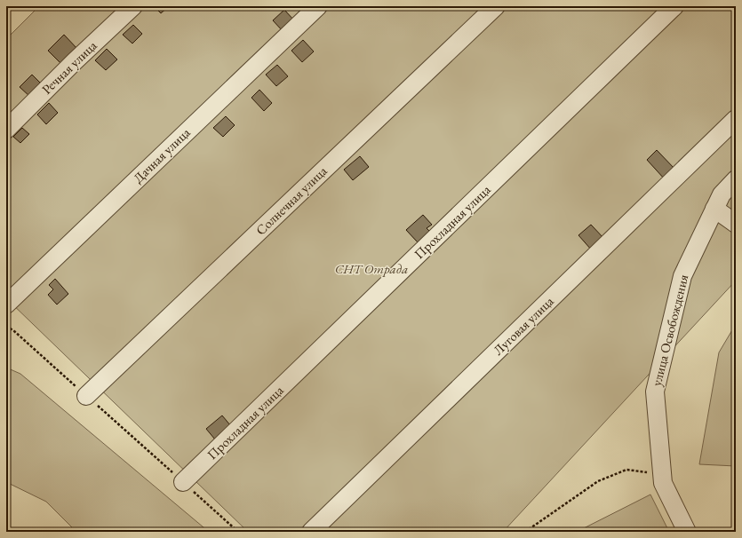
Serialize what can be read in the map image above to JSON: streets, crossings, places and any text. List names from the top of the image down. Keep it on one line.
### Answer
{"streets":{"street":["Речная улица","Дачная улица","Солнечная улица","Прохладная улица","Луговая улица","улица Освобождения"]},"parks":["СНТ Отрада"]}
